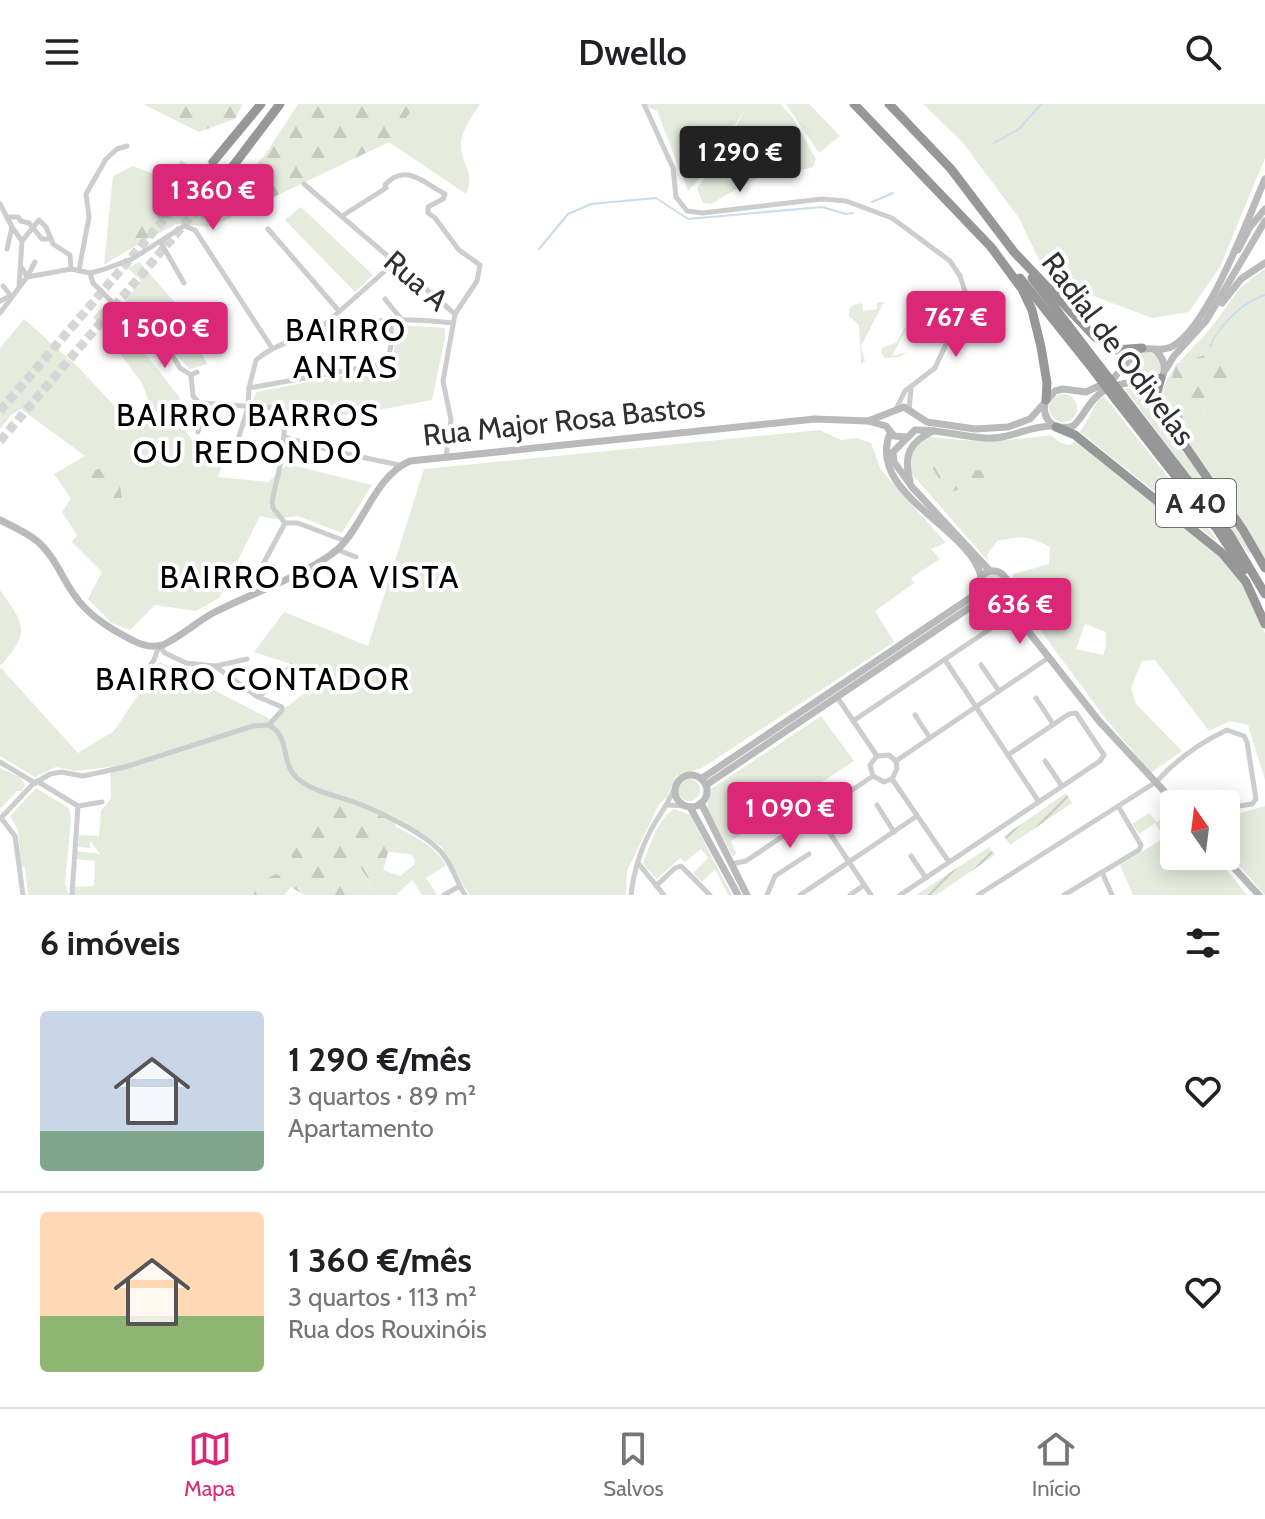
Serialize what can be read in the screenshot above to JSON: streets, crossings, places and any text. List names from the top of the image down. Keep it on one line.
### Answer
{"streets":{"highway":["Radial de Odivelas","A 40"],"main road":["Rua Major Rosa Bastos"],"street":["Rua A"]},"crossings":[["Rua A","Rua Major Rosa Bastos"]],"districts":["BAIRRO ANTAS","BAIRRO BARROS OU REDONDO","BAIRRO BOA VISTA","BAIRRO CONTADOR"],"north":"top","page":{"header":"Dwello","price":["1 290 €","1 360 €","767 €","1 500 €","636 €","1 090 €"],"heading":"6 imóveis","list":[{"name":"1 290 €/mês","note":"3 quartos · 89 m² · Apartamento"},{"name":"1 360 €/mês","note":"3 quartos · 113 m² · Rua dos Rouxinóis"}],"tabs":["Mapa","Salvos","Início"]}}
